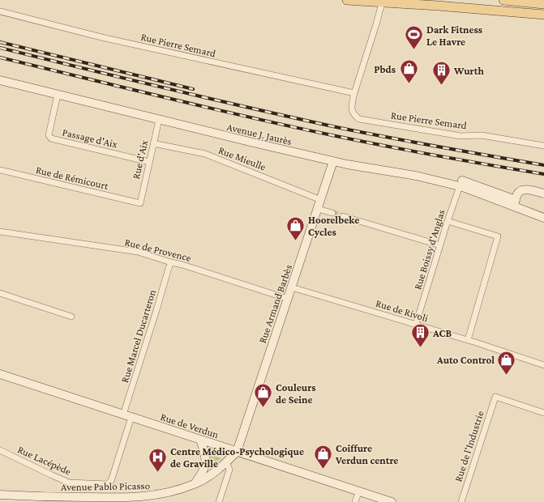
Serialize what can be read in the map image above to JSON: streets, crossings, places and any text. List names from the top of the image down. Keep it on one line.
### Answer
{"streets":{"street":["Rue Pierre Semard","Avenue J. Jaurès","Passage d'Aix","Rue Mieulle","Rue d'Aix","Rue de Rémicourt","Rue de Provence","Rue Boissy d'Anglas","Rue Armand Barbès","Rue de Rivoli","Rue Marcel Ducarteron","Rue de Verdun","Rue de l'Industrie","Rue Lacépède","Avenue Pablo Picasso"]},"crossings":[["Avenue J. Jaurès","Passage d'Aix"],["Avenue J. Jaurès","Rue d'Aix"],["Avenue J. Jaurès","Rue Boissy d'Anglas"],["Avenue J. Jaurès","Rue Armand Barbès"],["Passage d'Aix","Rue d'Aix"],["Rue Mieulle","Rue d'Aix"],["Rue Mieulle","Rue Armand Barbès"],["Rue d'Aix","Rue de Rémicourt"],["Rue de Provence","Rue Armand Barbès"],["Rue de Provence","Rue Marcel Ducarteron"],["Rue Boissy d'Anglas","Rue de Rivoli"],["Rue Armand Barbès","Rue de Rivoli"],["Rue Armand Barbès","Rue de Verdun"],["Rue Armand Barbès","Avenue Pablo Picasso"],["Rue Marcel Ducarteron","Rue de Verdun"],["Rue Marcel Ducarteron","Rue Lacépède"],["Rue de Verdun","Rue Lacépède"],["Rue de Verdun","Avenue Pablo Picasso"]],"places":{"sports":["Dark Fitness Le Havre"],"shop":["Pbds","Hoorelbeke Cycles","Auto Control","Couleurs de Seine","Coiffure Verdun centre"],"building":["Wurth","ACB"],"hospital":["Centre Médico-Psychologique de Graville"]}}
